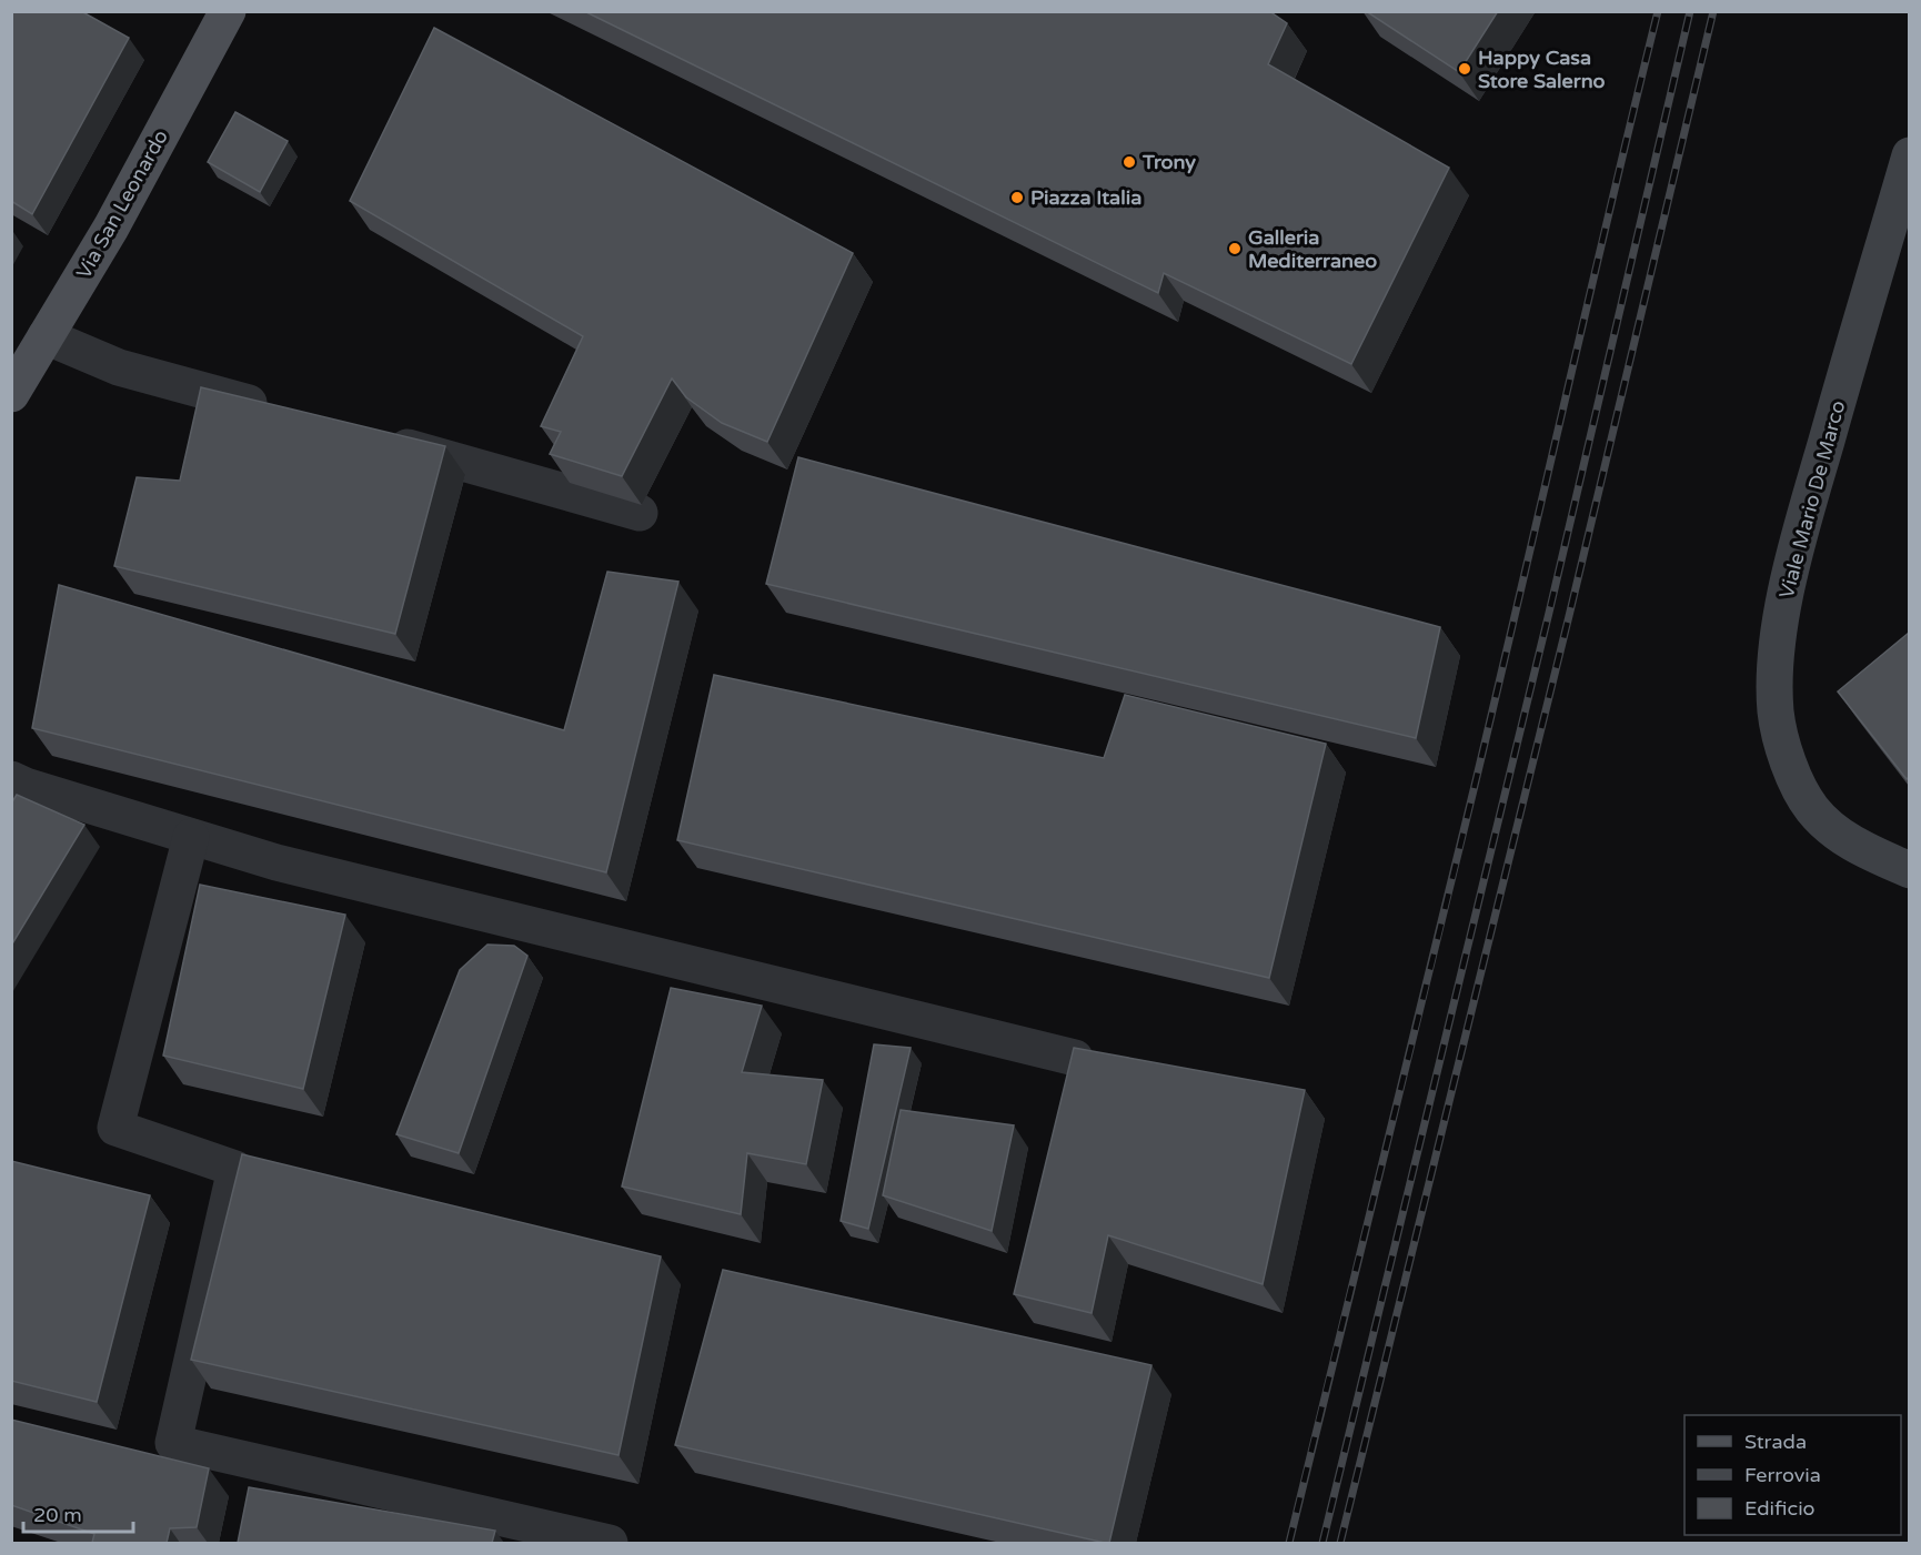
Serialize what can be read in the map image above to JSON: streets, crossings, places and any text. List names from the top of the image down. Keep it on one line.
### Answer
{"streets":{"main road":["Via San Leonardo"],"street":["Viale Mario De Marco"]},"places":["Happy Casa Store Salerno","Trony","Piazza Italia","Galleria Mediterraneo"],"legend":["Strada","Ferrovia","Edificio"],"scale_bar":"20 m"}
